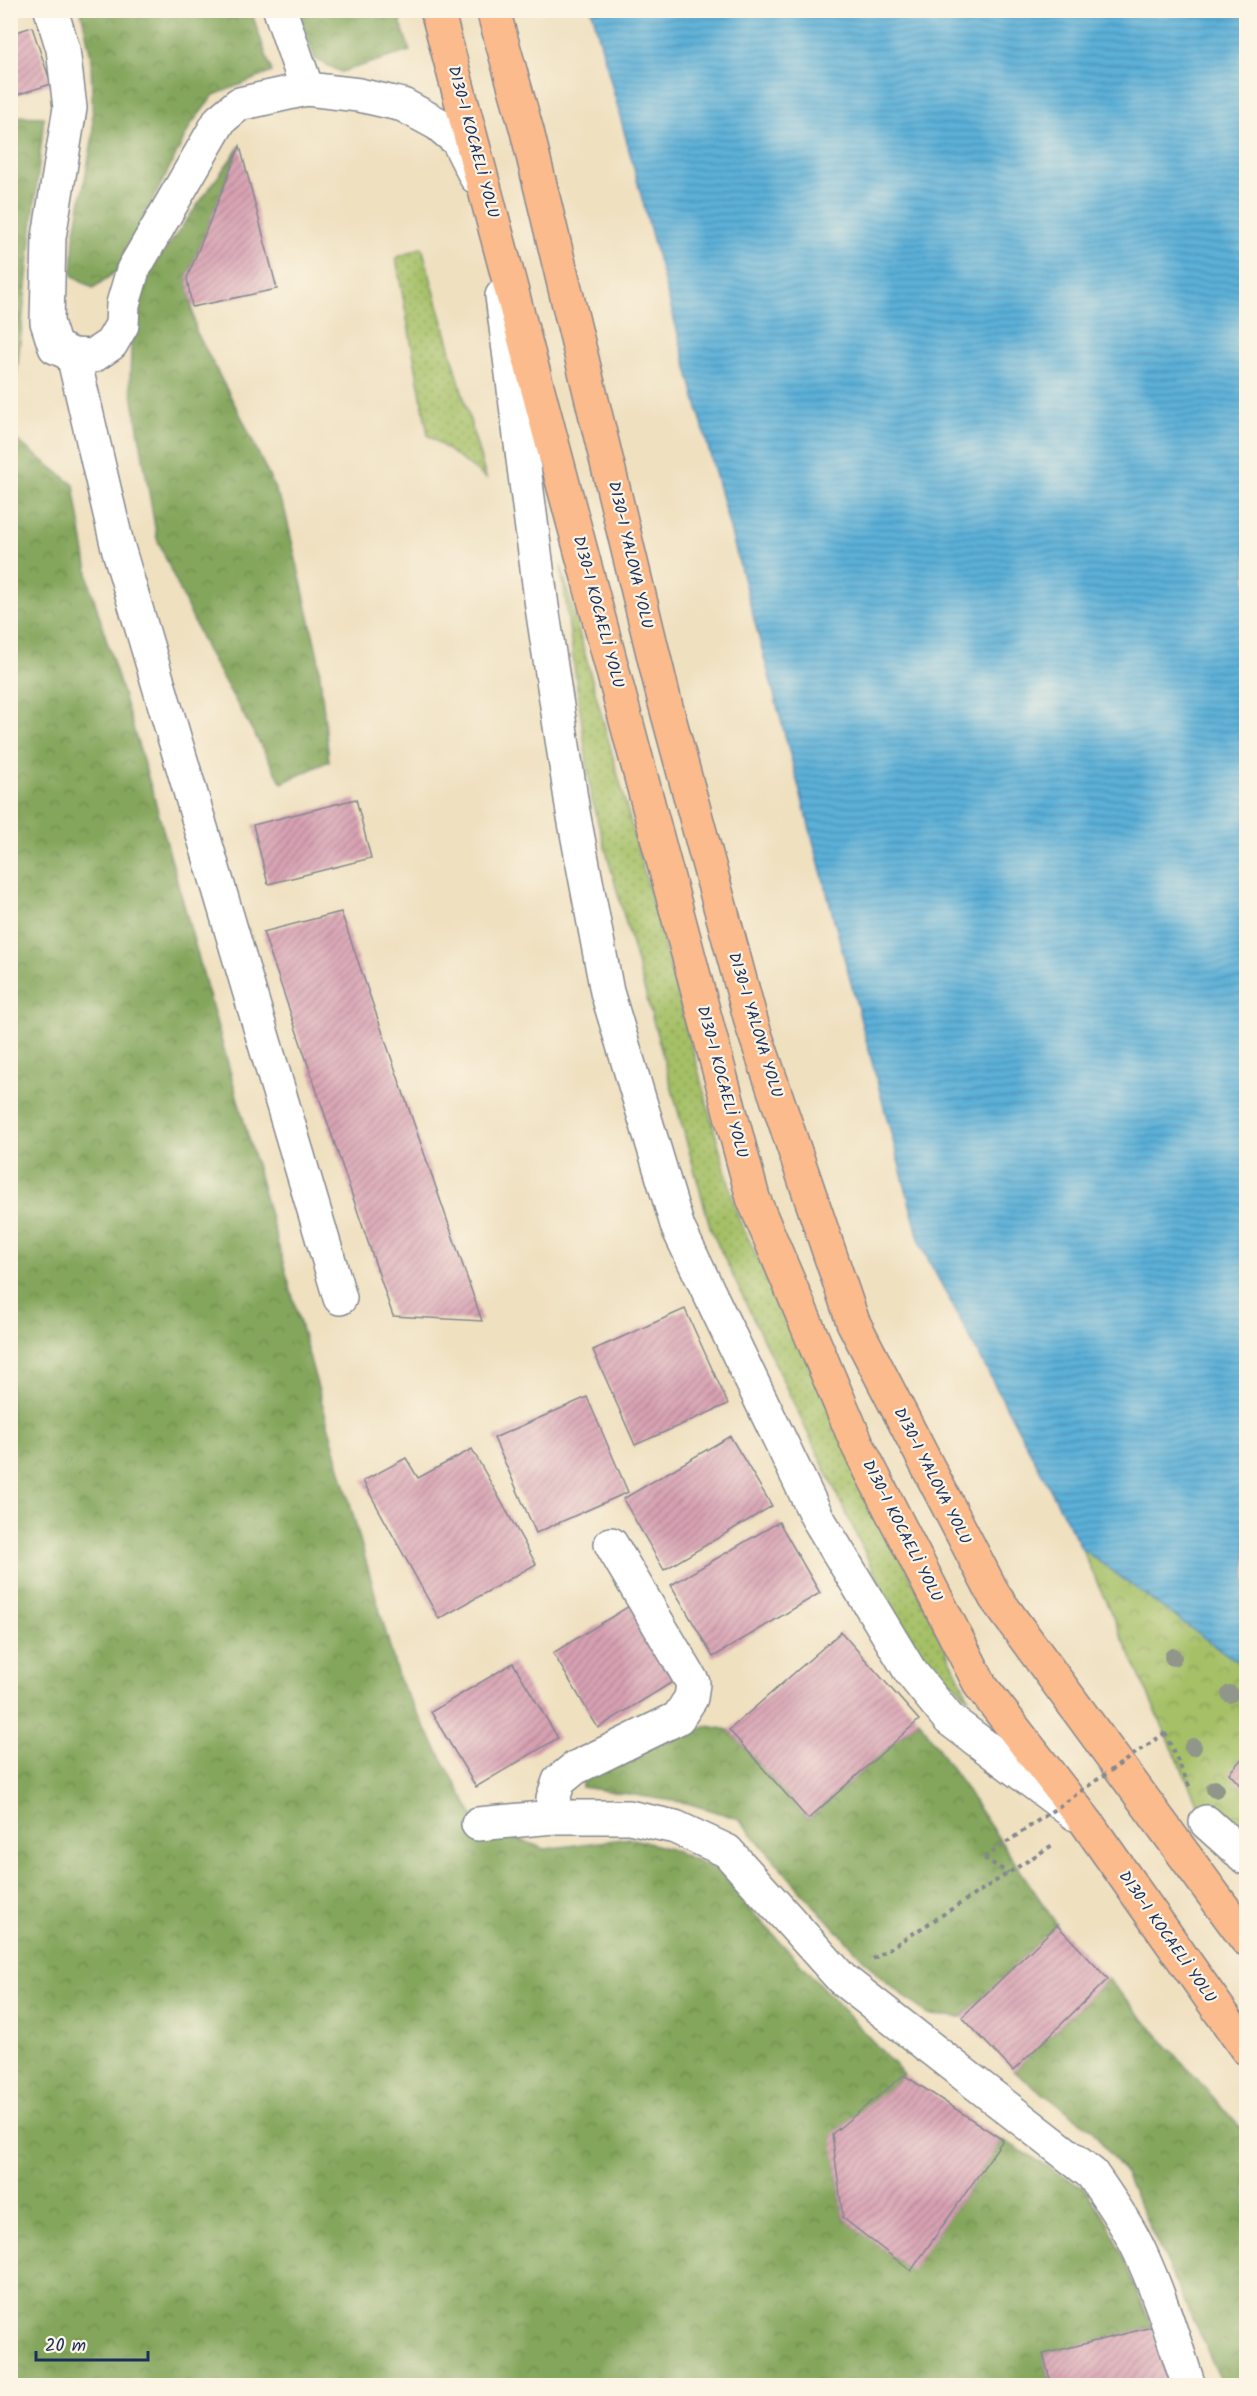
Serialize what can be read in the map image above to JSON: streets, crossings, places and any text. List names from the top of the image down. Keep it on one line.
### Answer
{"streets":{"highway":["D130-1 KOCAELİ YOLU","D130-1 YALOVA YOLU"]},"scale_bar":"20 m"}
